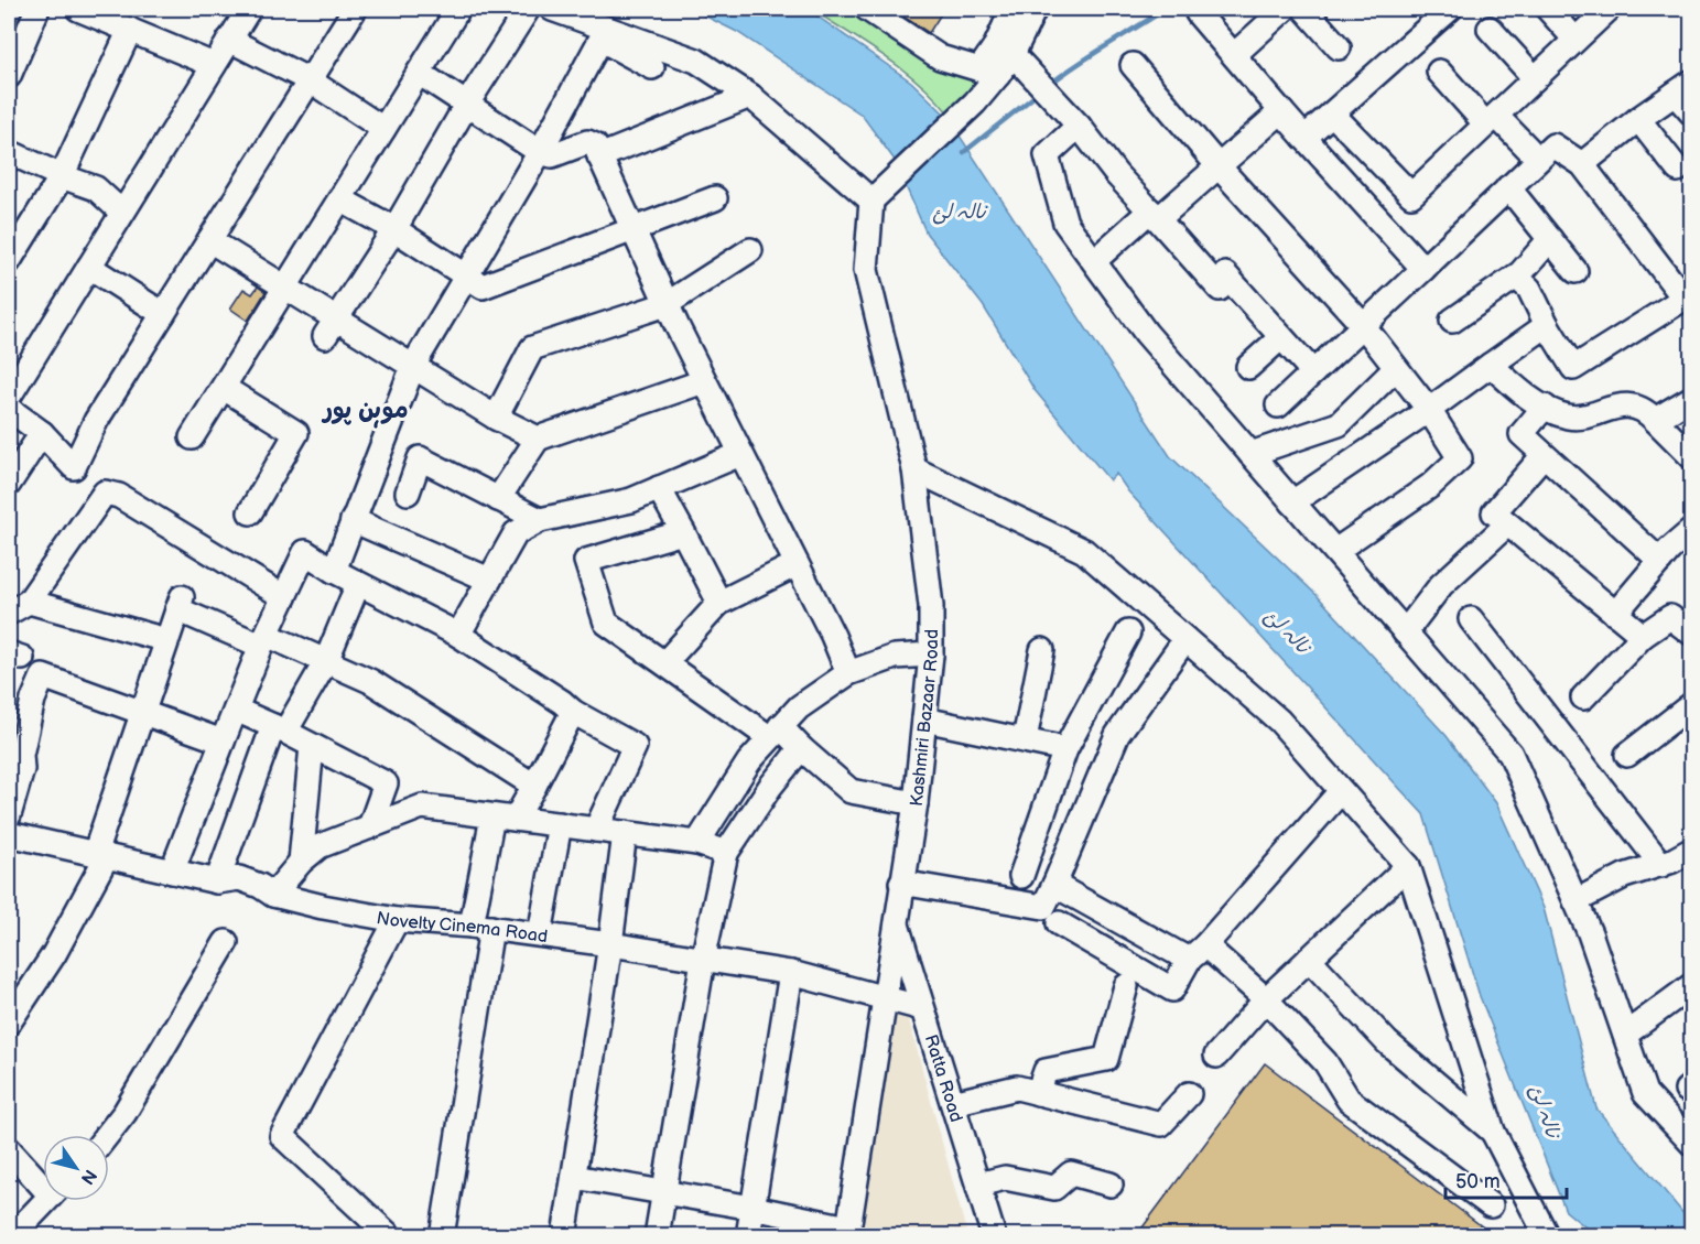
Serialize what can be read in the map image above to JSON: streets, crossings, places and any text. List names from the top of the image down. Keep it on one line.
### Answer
{"streets":{"street":["Kashmiri Bazaar Road","Novelty Cinema Road","Ratta Road"]},"crossings":[["Kashmiri Bazaar Road","Novelty Cinema Road"],["Kashmiri Bazaar Road","Ratta Road"],["Novelty Cinema Road","Ratta Road"]],"districts":["موہن پور"],"water":["نالہ لئ"],"scale_bar":"50 m","north":"bottom right"}
